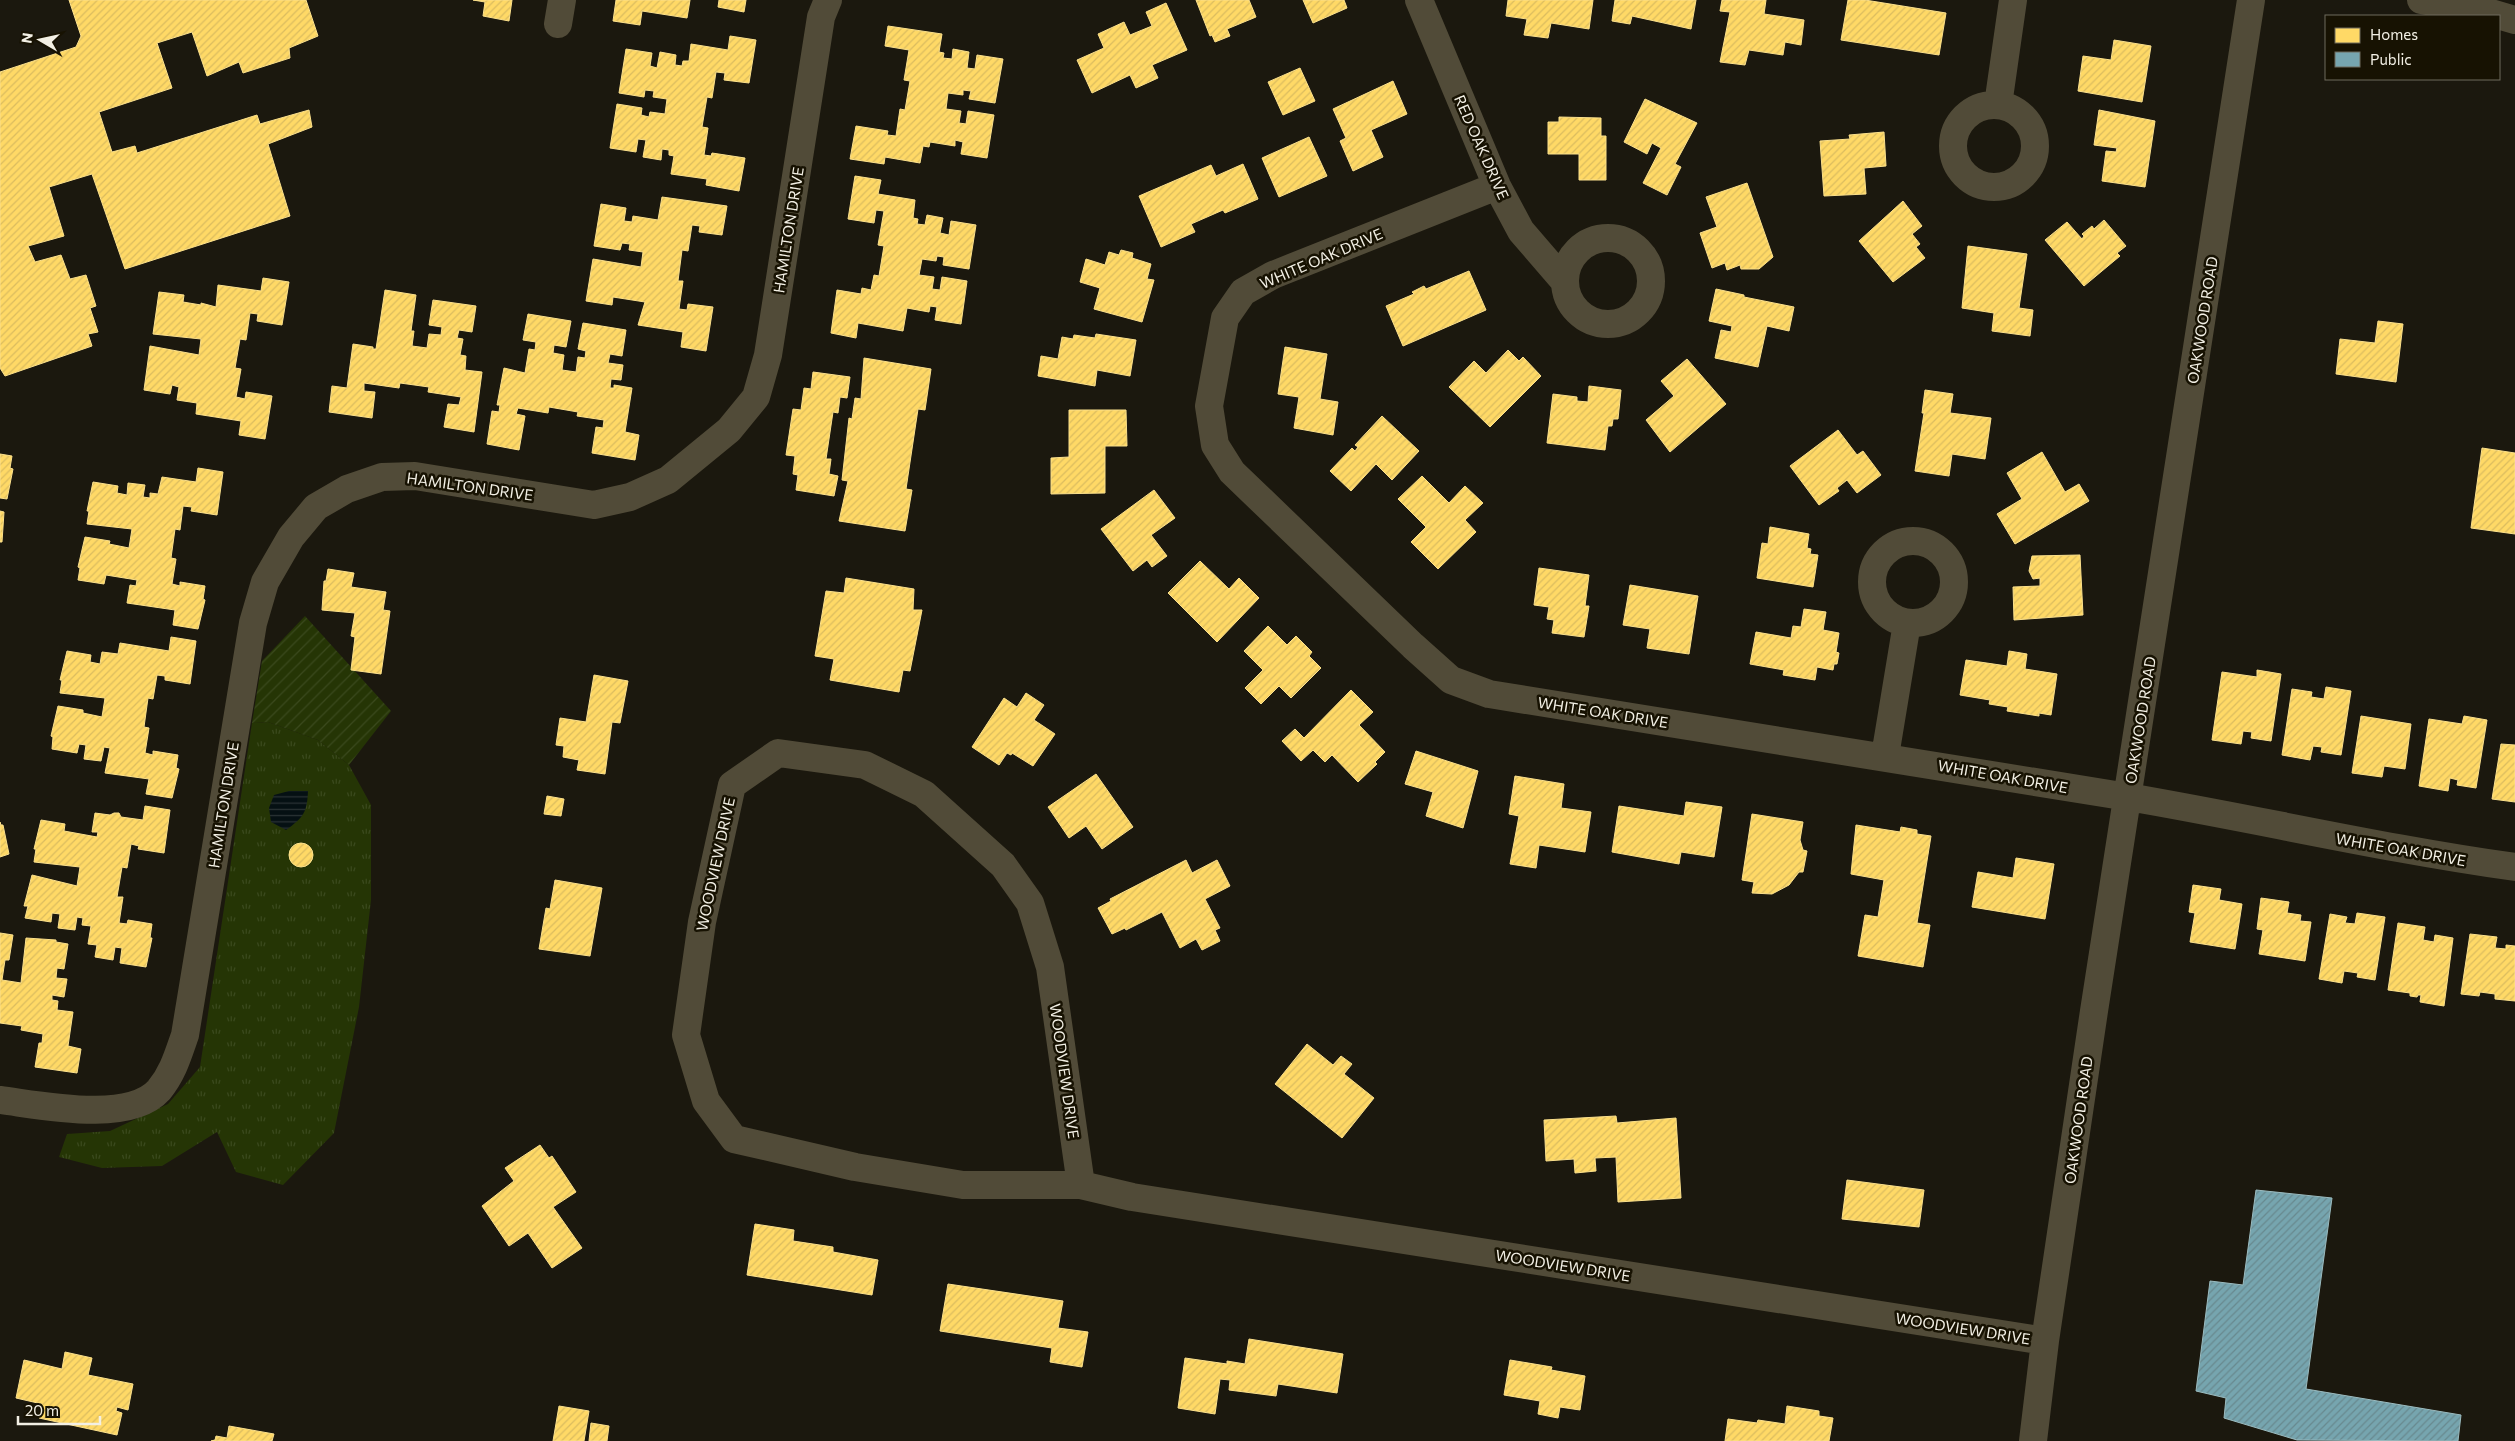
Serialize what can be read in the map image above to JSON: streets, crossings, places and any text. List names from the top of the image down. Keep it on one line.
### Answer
{"streets":{"street":["RED OAK DRIVE","HAMILTON DRIVE","WHITE OAK DRIVE","OAKWOOD ROAD","WOODVIEW DRIVE"]},"crossings":[["RED OAK DRIVE","WHITE OAK DRIVE"],["WHITE OAK DRIVE","OAKWOOD ROAD"],["OAKWOOD ROAD","WOODVIEW DRIVE"]],"legend":["Homes","Public"],"scale_bar":"20 m","north":"left"}
